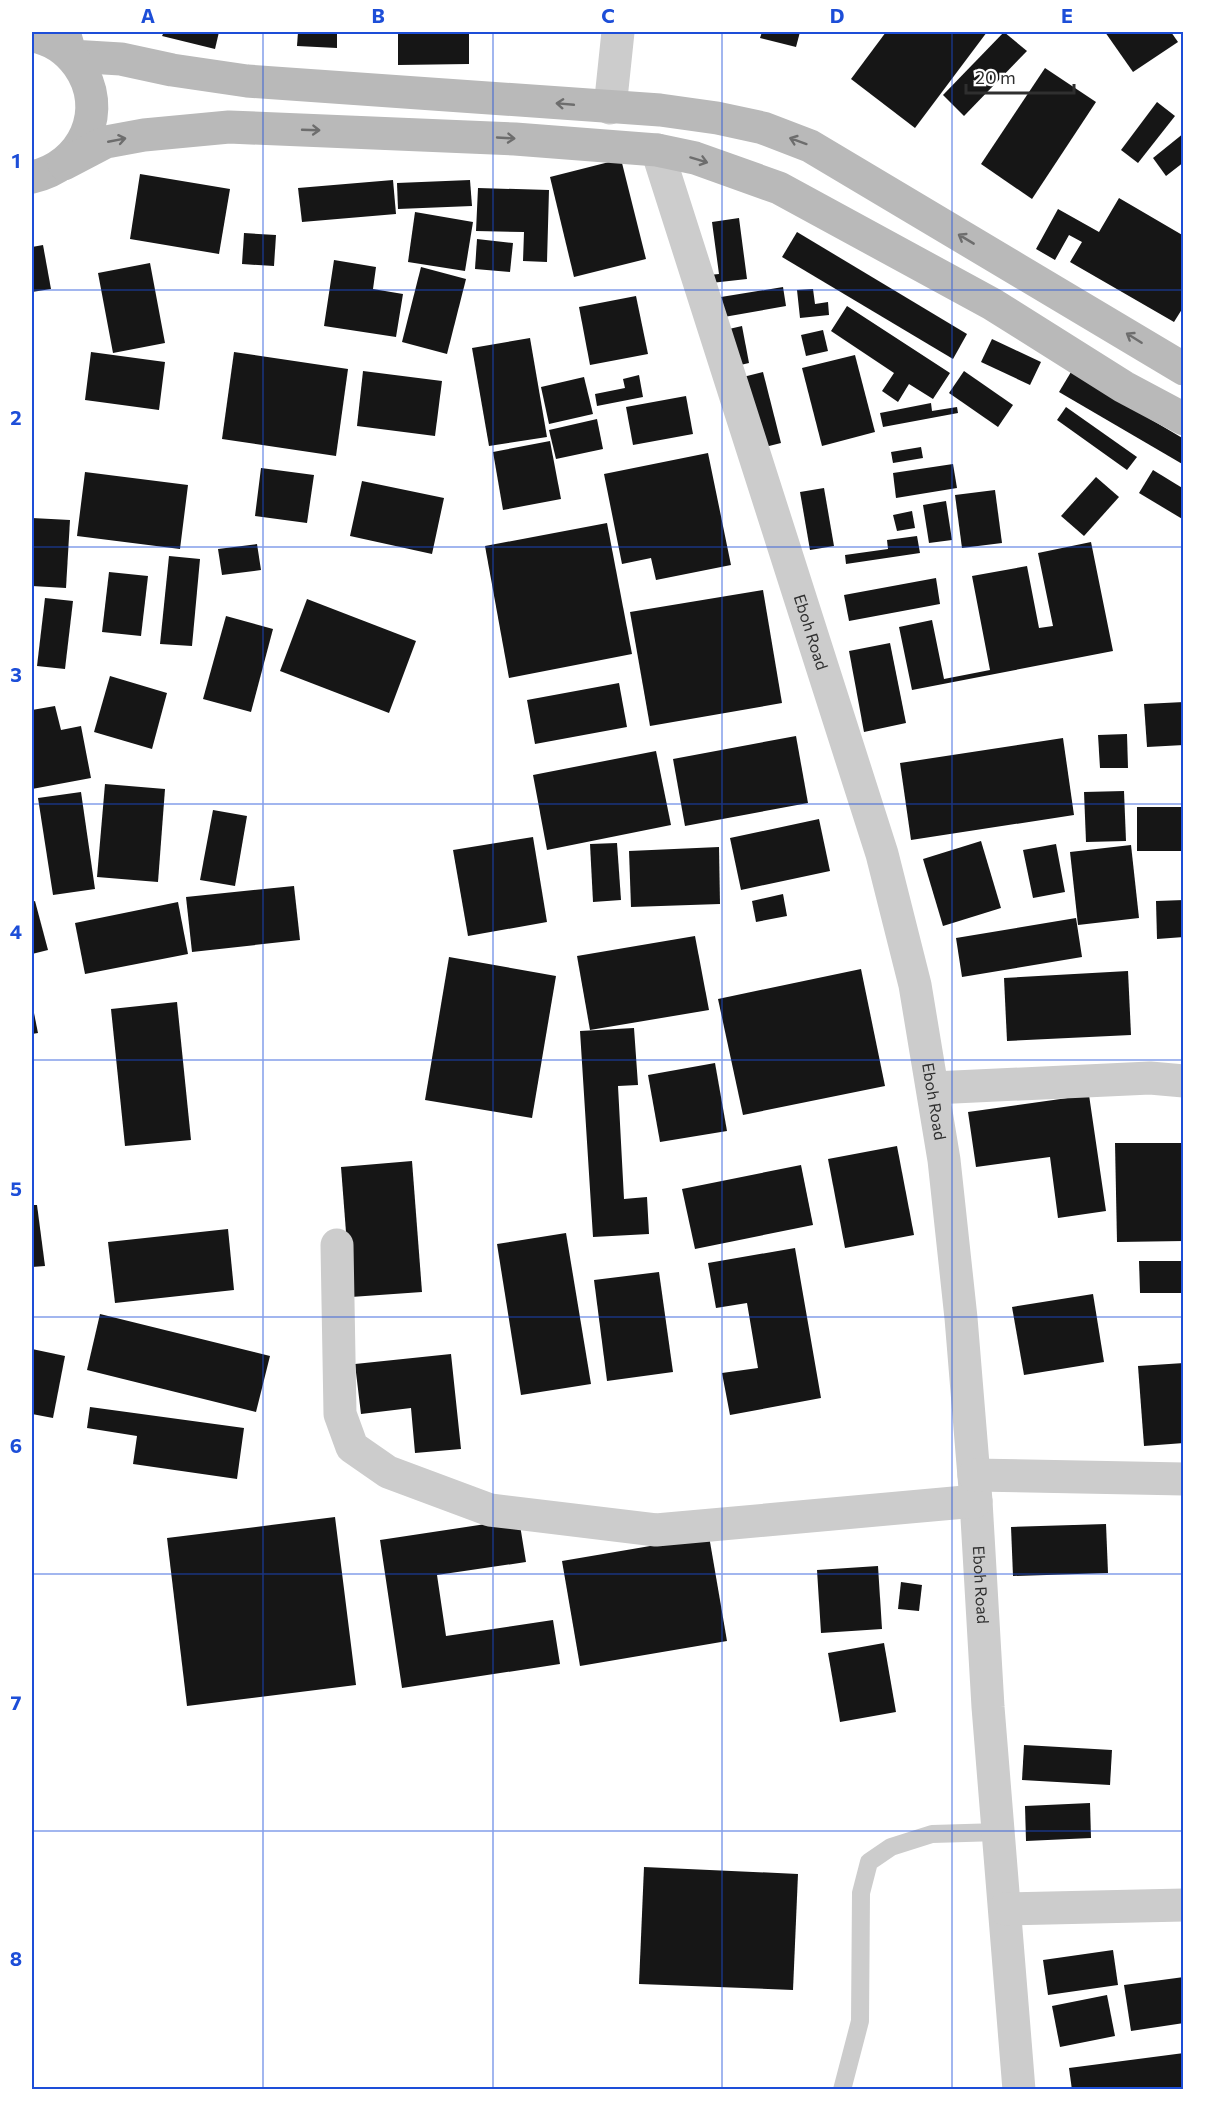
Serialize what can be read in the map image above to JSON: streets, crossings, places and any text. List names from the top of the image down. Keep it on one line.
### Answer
{"streets":{"street":["Eboh Road"]},"scale_bar":"20 m","grid":{"columns":["A","B","C","D","E"],"rows":["1","2","3","4","5","6","7","8"]}}
